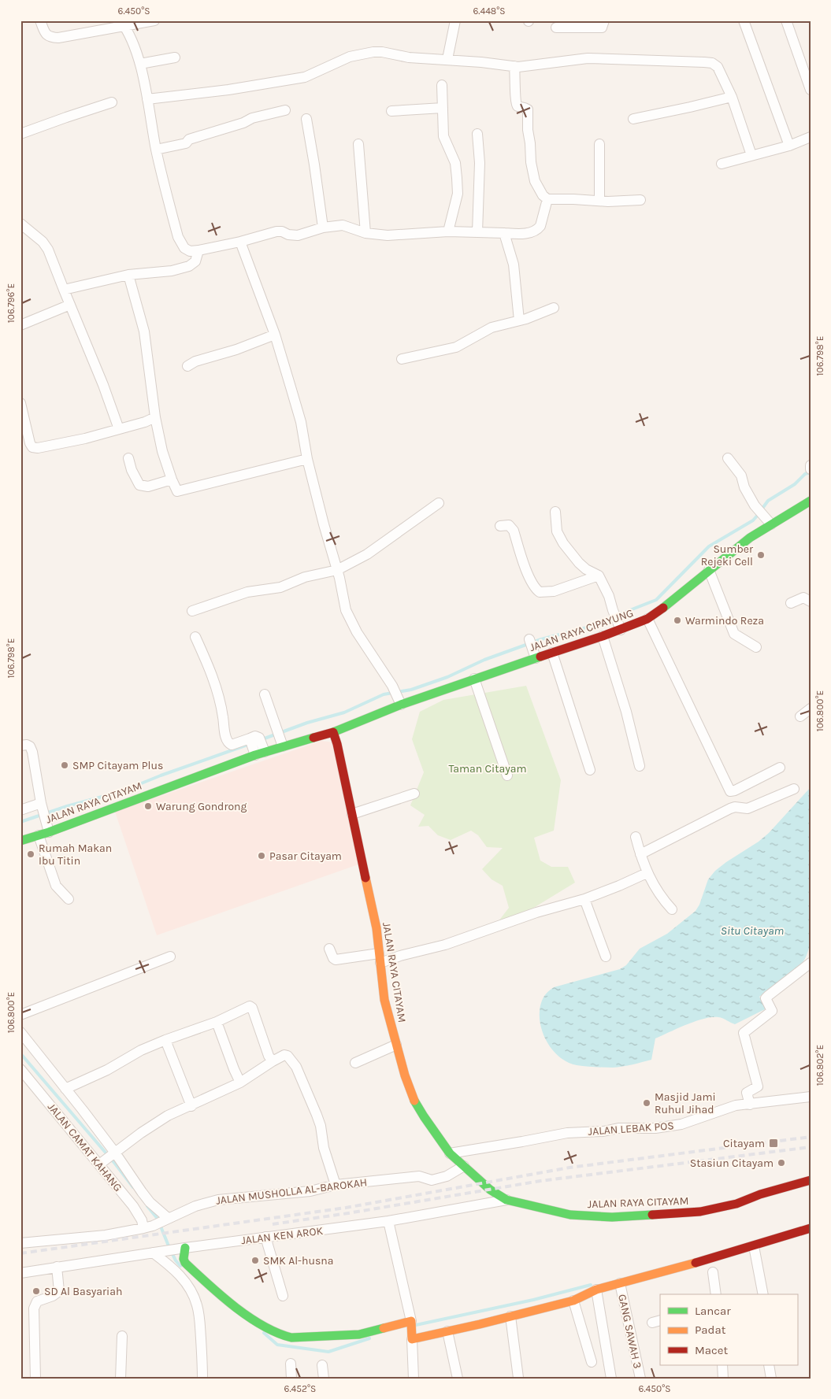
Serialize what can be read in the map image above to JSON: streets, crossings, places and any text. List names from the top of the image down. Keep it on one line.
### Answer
{"streets":{"main road":["JALAN RAYA CIPAYUNG","JALAN RAYA CITAYAM"],"street":["JALAN LEBAK POS","JALAN CAMAT KAHANG","JALAN MUSHOLLA AL-BAROKAH","JALAN KEN AROK","GANG SAWAH 3"]},"crossings":[["JALAN RAYA CIPAYUNG","JALAN RAYA CITAYAM"],["JALAN RAYA CITAYAM","JALAN LEBAK POS"],["JALAN RAYA CITAYAM","JALAN MUSHOLLA AL-BAROKAH"],["JALAN RAYA CITAYAM","JALAN KEN AROK"],["JALAN CAMAT KAHANG","JALAN MUSHOLLA AL-BAROKAH"]],"water":["Situ Citayam"],"parks":["Taman Citayam"],"places":{"other":["Sumber Rejeki Cell","Warmindo Reza","SMP Citayam Plus","Warung Gondrong","Rumah Makan Ibu Titin","Pasar Citayam","Masjid Jami Ruhul Jihad","Stasiun Citayam","SMK Al-husna","SD Al Basyariah"],"transit":["Citayam"]},"legend":["Lancar","Padat","Macet"],"coordinates":["6.450°S","6.448°S","106.796°E","106.798°E","106.800°E","106.802°E","6.452°S"]}
